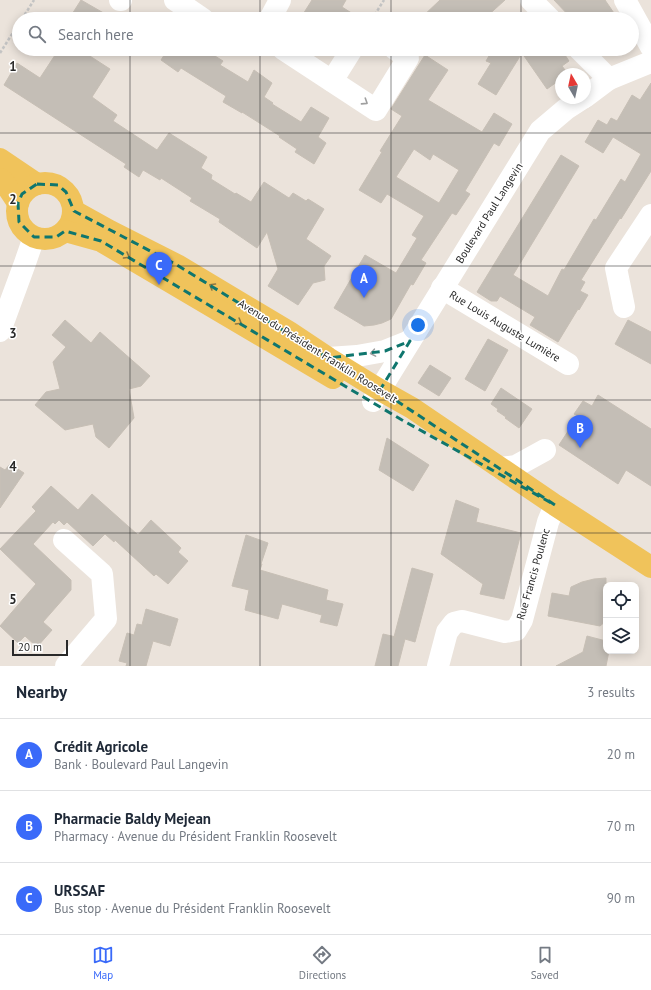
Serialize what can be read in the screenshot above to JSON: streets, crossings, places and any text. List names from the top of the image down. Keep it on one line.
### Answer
{"streets":{"main road":["Avenue du Président Franklin Roosevelt"],"street":["Boulevard Paul Langevin","Rue Louis Auguste Lumière","Rue Francis Poulenc"]},"crossings":[["Boulevard Paul Langevin","Rue Louis Auguste Lumière"],["Boulevard Paul Langevin","Avenue du Président Franklin Roosevelt"],["Avenue du Président Franklin Roosevelt","Rue Francis Poulenc"]],"scale_bar":"20 m","north":"top","page":{"search":"Search here","pins":["C","A","B"],"scale":"20 m","heading":["Nearby","3 results"],"list":[{"mark":"A","name":"Crédit Agricole","note":"Bank · Boulevard Paul Langevin","value":"20 m"},{"mark":"B","name":"Pharmacie Baldy Mejean","note":"Pharmacy · Avenue du Président Franklin Roosevelt","value":"70 m"},{"mark":"C","name":"URSSAF","note":"Bus stop · Avenue du Président Franklin Roosevelt","value":"90 m"}],"nav":["Map","Directions","Saved"]},"grid":{"rows":["1","2","3","4","5"]}}
